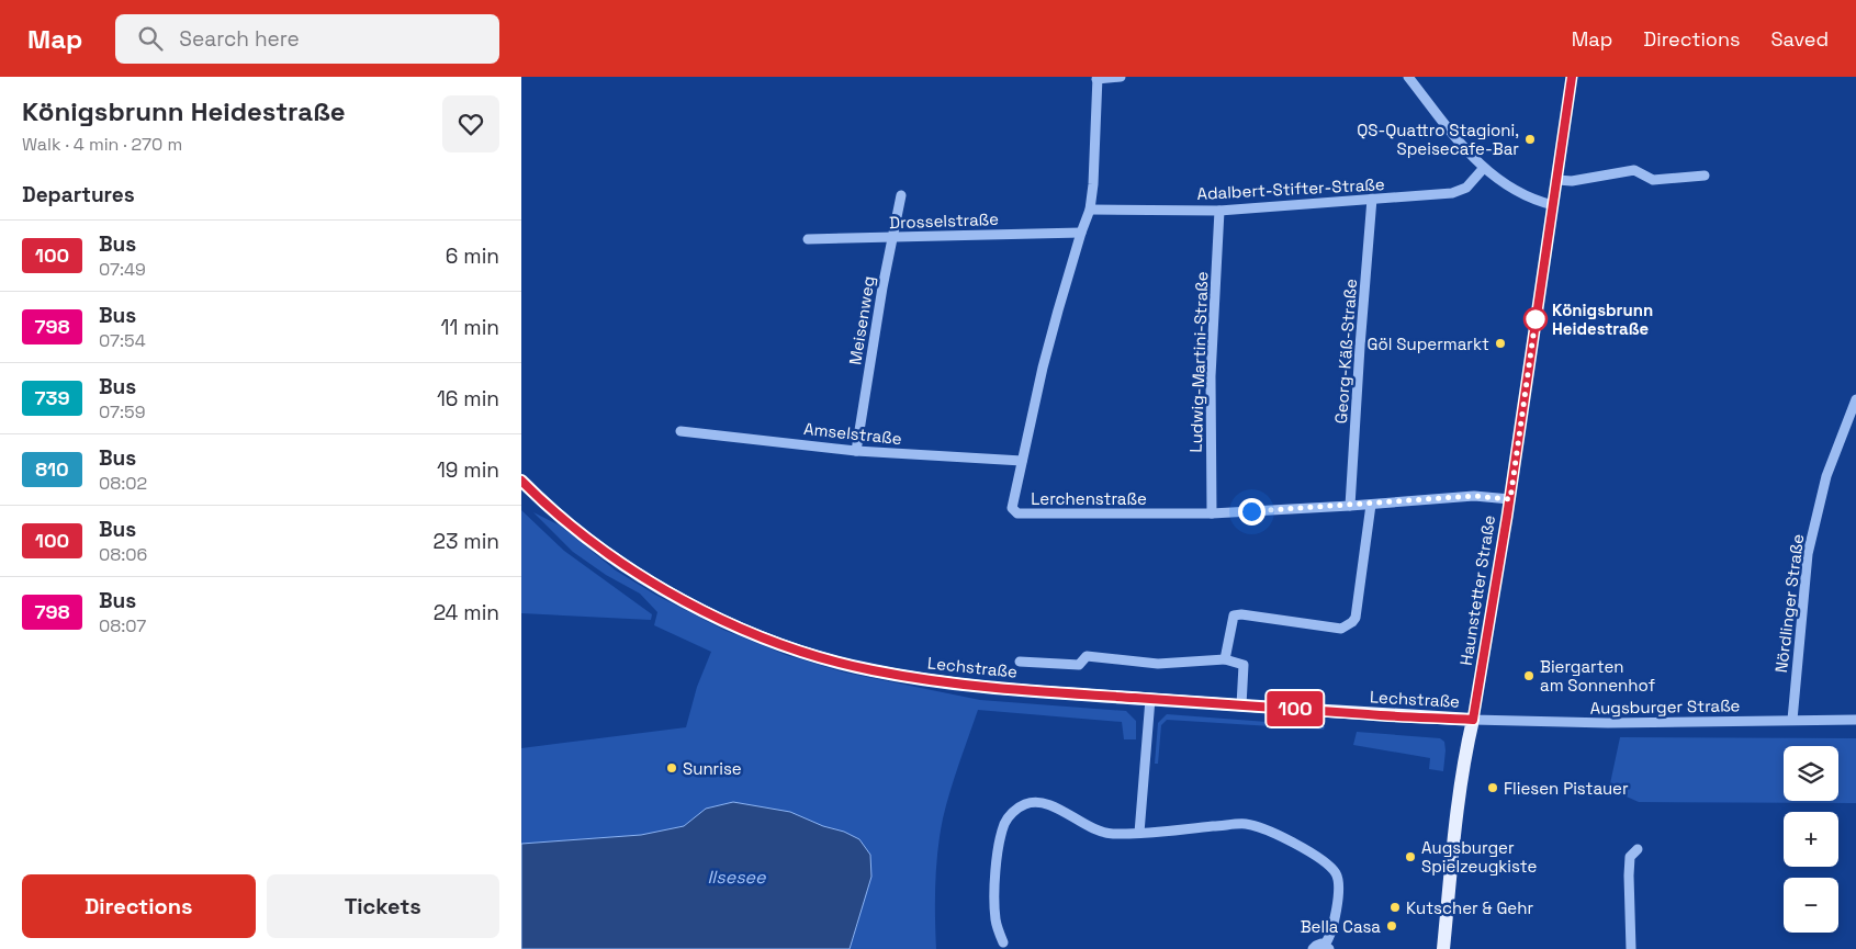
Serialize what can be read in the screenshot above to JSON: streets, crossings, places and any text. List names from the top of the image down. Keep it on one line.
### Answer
{"streets":{"main road":["Haunstetter Straße","Lechstraße"],"street":["Adalbert-Stifter-Straße","Drosselstraße","Meisenweg","Georg-Käß-Straße","Ludwig-Martini-Straße","Amselstraße","Lerchenstraße","Nördlinger Straße","Augsburger Straße"]},"crossings":[["Adalbert-Stifter-Straße","Georg-Käß-Straße"],["Adalbert-Stifter-Straße","Ludwig-Martini-Straße"],["Adalbert-Stifter-Straße","Lerchenstraße"],["Drosselstraße","Meisenweg"],["Drosselstraße","Lerchenstraße"],["Meisenweg","Amselstraße"],["Georg-Käß-Straße","Lerchenstraße"],["Ludwig-Martini-Straße","Lerchenstraße"],["Amselstraße","Lerchenstraße"],["Lerchenstraße","Haunstetter Straße"],["Haunstetter Straße","Lechstraße"],["Haunstetter Straße","Augsburger Straße"],["Nördlinger Straße","Augsburger Straße"],["Lechstraße","Augsburger Straße"]],"water":["Ilsesee"],"places":["QS-Quattro Stagioni, Speisecafe-Bar","Königsbrunn Heidestraße","Göl Supermarkt","Biergarten am Sonnenhof","Sunrise","Fliesen Pistauer","Augsburger Spielzeugkiste","Kutscher & Gehr","Bella Casa"],"lines":["bus line 100"],"page":{"header":"Map","search":"Search here","nav":["Map","Directions","Saved"],"heading":[["Königsbrunn Heidestraße","Walk · 4 min · 270 m"],"Departures"],"on_map":"100","list":[{"mark":"100","name":"Bus","note":"07:49","value":"6 min"},{"mark":"798","name":"Bus","note":"07:54","value":"11 min"},{"mark":"739","name":"Bus","note":"07:59","value":"16 min"},{"mark":"810","name":"Bus","note":"08:02","value":"19 min"},{"mark":"100","name":"Bus","note":"08:06","value":"23 min"},{"mark":"798","name":"Bus","note":"08:07","value":"24 min"}],"map_buttons":["+","−"],"buttons":["Directions","Tickets"]}}
